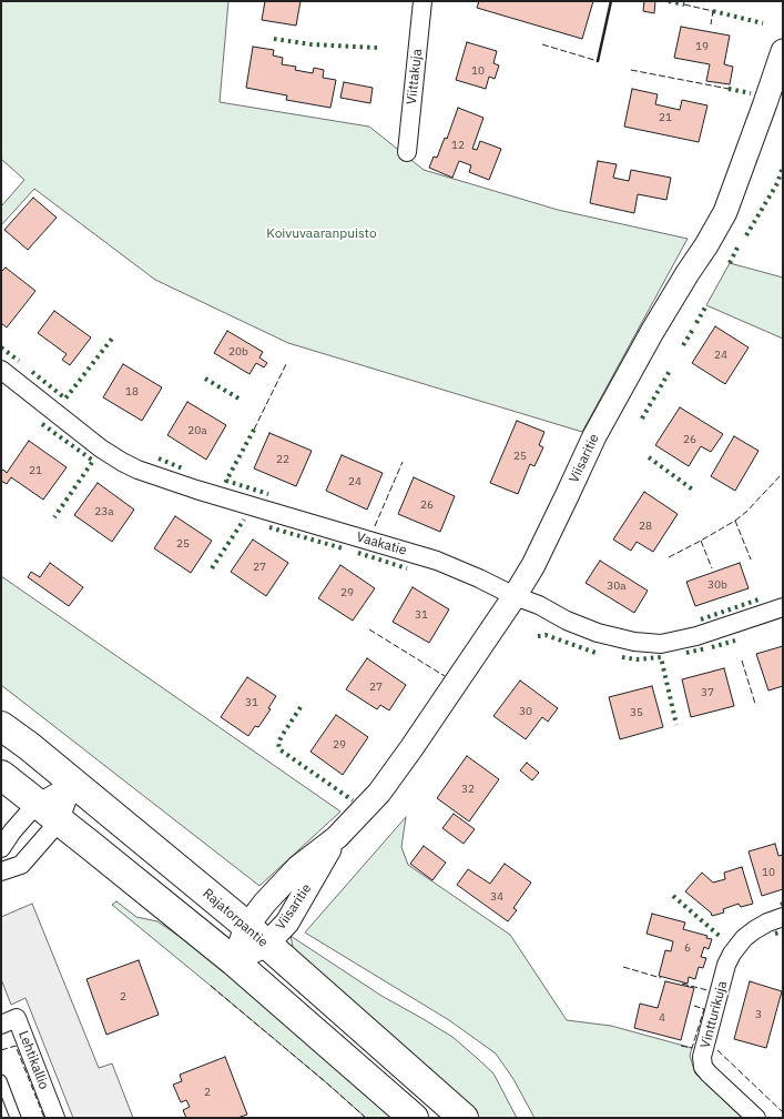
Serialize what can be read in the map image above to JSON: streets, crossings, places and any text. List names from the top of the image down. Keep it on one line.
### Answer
{"streets":{"main road":["Rajatorpantie"],"street":["Viittakuja","Viisaritie","Vaakatie","Vintturikuja","Lehtikallio"]},"crossings":[["Viisaritie","Vaakatie"],["Viisaritie","Rajatorpantie"]],"parks":["Koivuvaaranpuisto"],"house_numbers":["19","10","21","12","20b","24","18","20a","26","25","22","21","24","26","23a","28","25","27","30b","30a","29","31","27","37","31","30","35","29","32","10","34","6","2","3","4","2"]}
